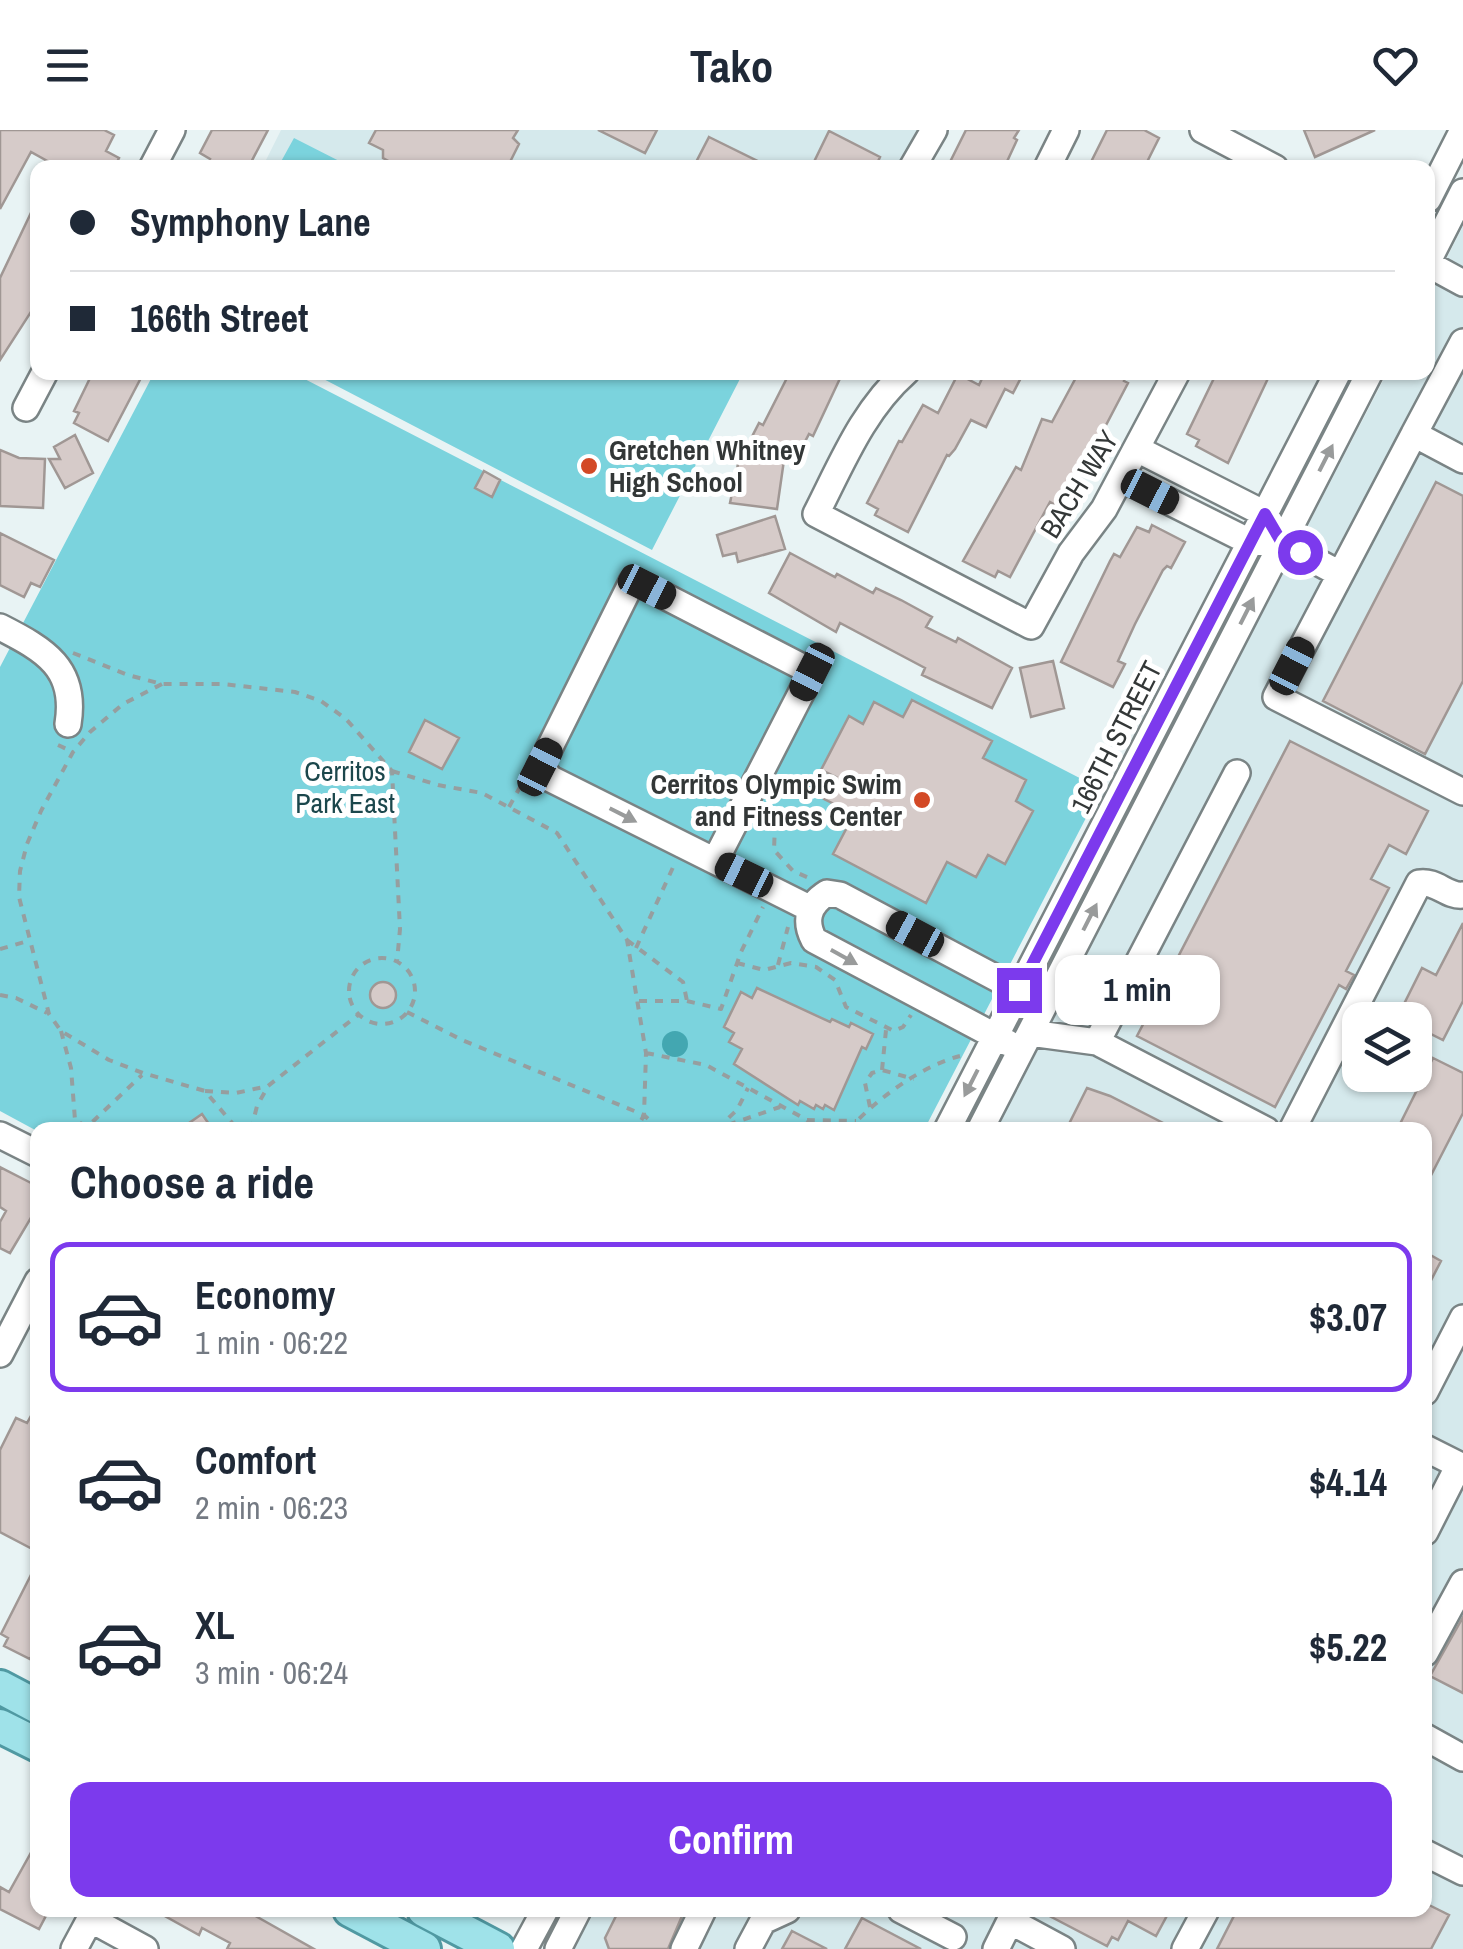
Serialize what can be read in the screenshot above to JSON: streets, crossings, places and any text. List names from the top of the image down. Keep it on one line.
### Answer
{"streets":{"street":["BACH WAY","166TH STREET"]},"parks":["Cerritos Park East"],"places":["Gretchen Whitney High School","Cerritos Olympic Swim and Fitness Center"],"page":{"header":"Tako","banner":["Symphony Lane","166th Street"],"bubble":"1 min","heading":"Choose a ride","list":[{"name":"Economy","note":"1 min · 06:22","value":"$3.07"},{"name":"Comfort","note":"2 min · 06:23","value":"$4.14"},{"name":"XL","note":"3 min · 06:24","value":"$5.22"}],"buttons":"Confirm"}}
